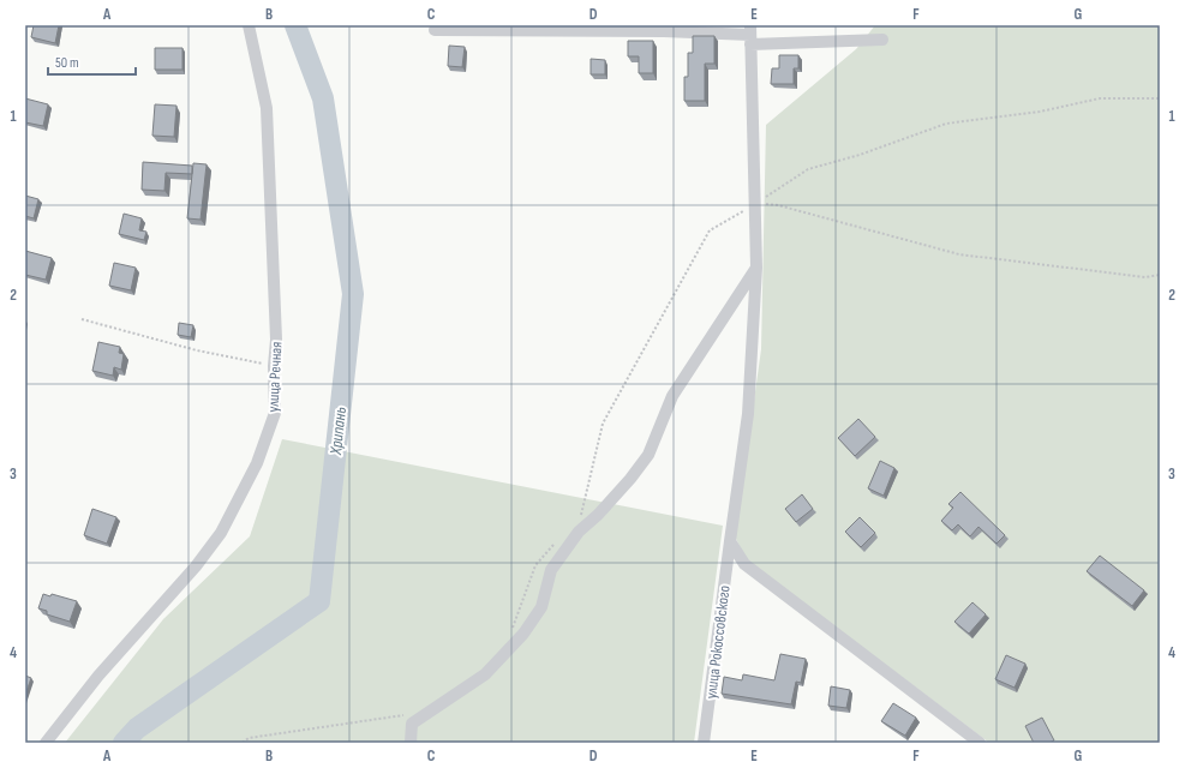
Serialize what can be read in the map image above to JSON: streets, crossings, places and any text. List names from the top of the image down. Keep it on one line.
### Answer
{"streets":{"street":["улица Речная","улица Рокоссовского"]},"water":["Хрипань"],"scale_bar":"50 m","grid":{"columns":["A","B","C","D","E","F","G"],"rows":["1","2","3","4"]}}
